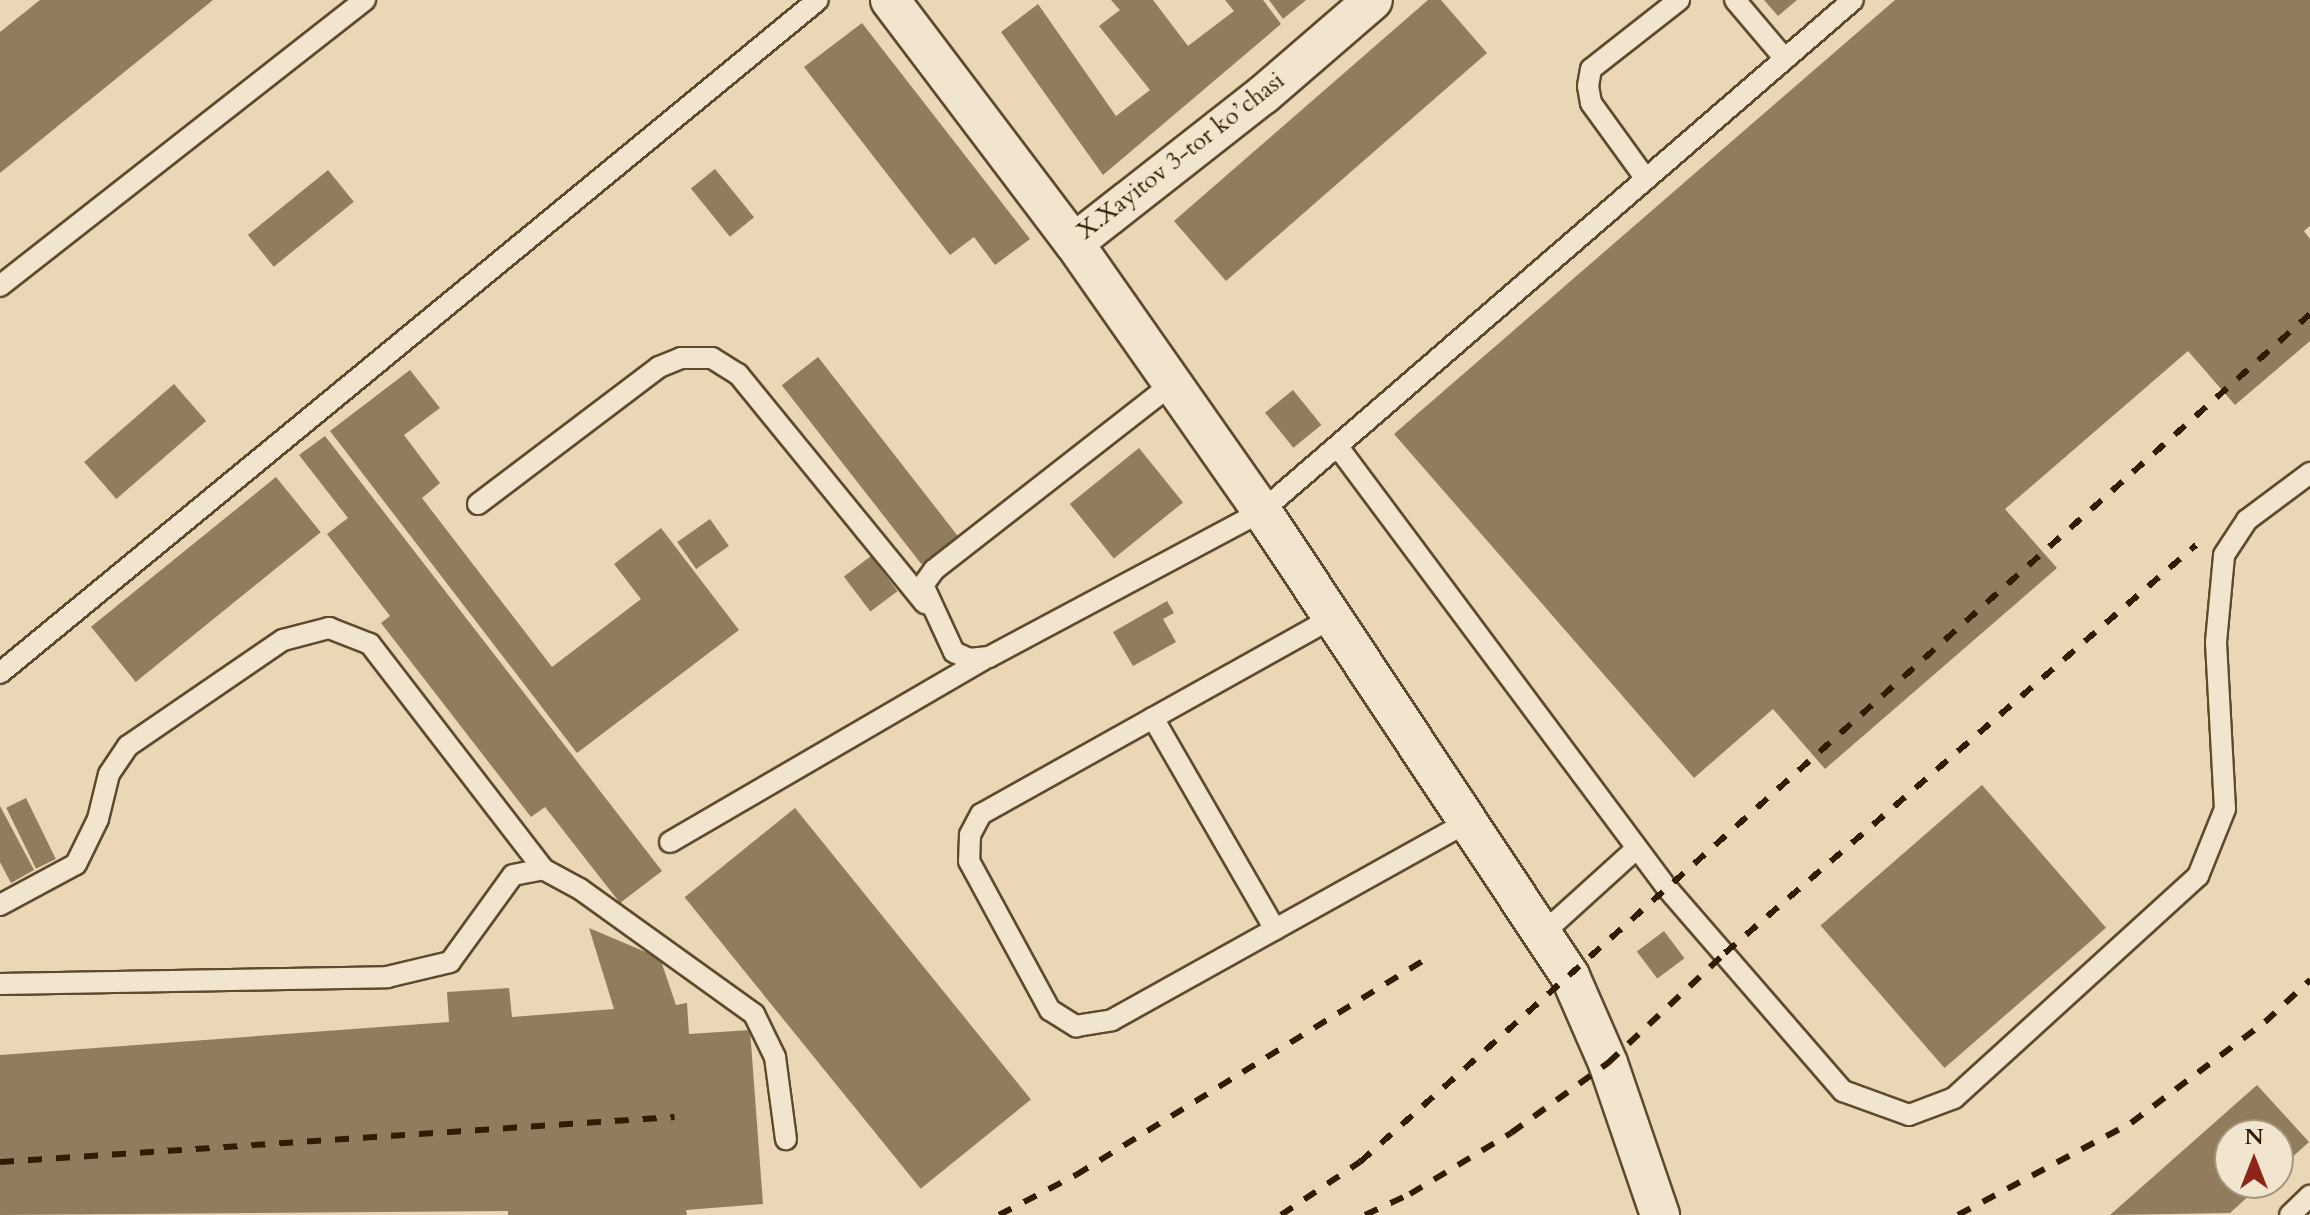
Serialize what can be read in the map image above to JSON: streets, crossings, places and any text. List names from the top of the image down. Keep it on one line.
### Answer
{"streets":{"street":["X.Xayitov 3-tor koʼchasi"]},"north":"top"}
